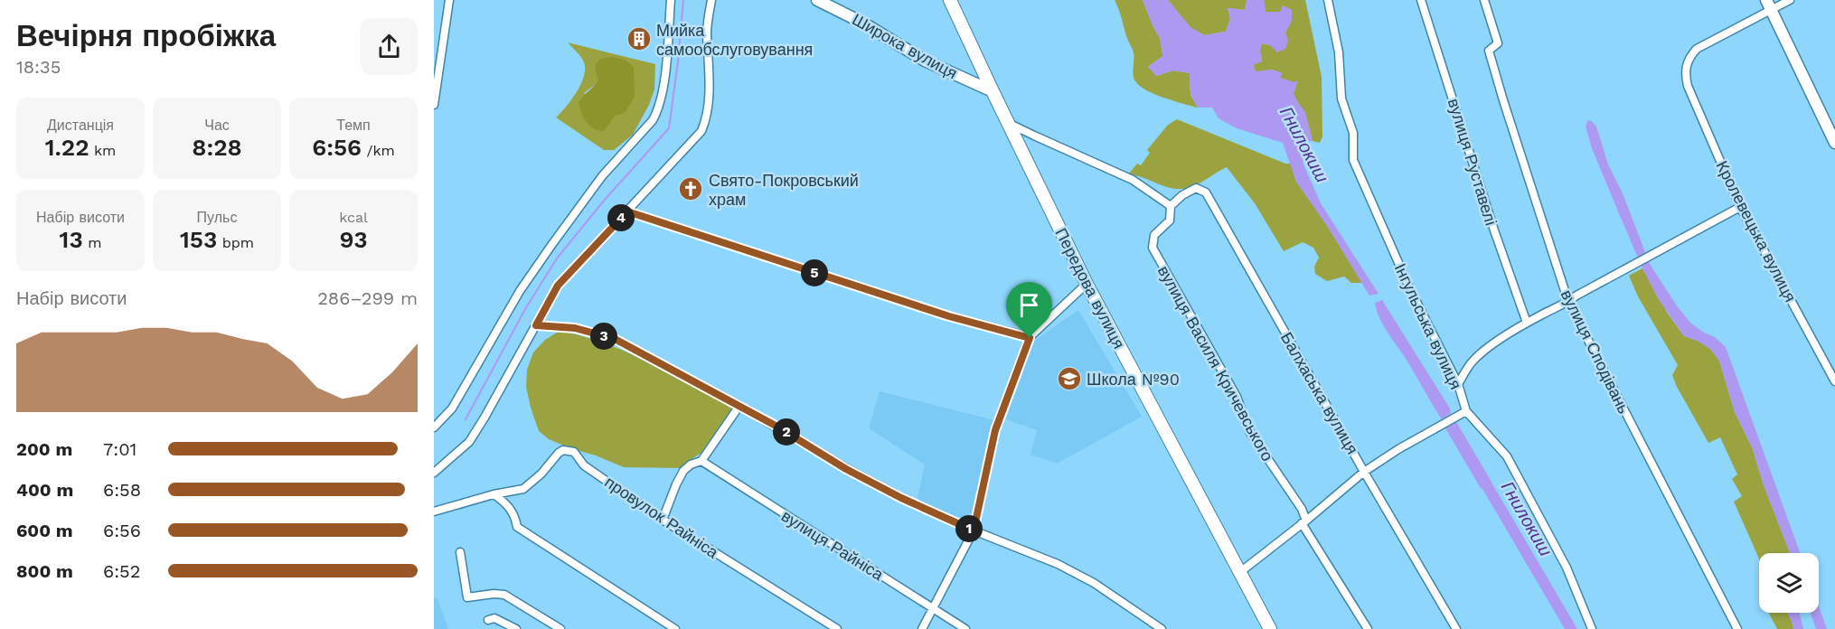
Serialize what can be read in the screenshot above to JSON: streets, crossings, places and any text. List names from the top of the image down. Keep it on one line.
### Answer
{"streets":{"main road":["Широка вулиця","Передова вулиця"],"street":["вулиця Руставелі","Кролевецька вулиця","Інгульська вулиця","вулиця Сподівань","вулиця Василя Кричевського","Балхаська вулиця","провулок Райніса","вулиця Райніса"]},"crossings":[["Широка вулиця","Передова вулиця"],["вулиця Василя Кричевського","Балхаська вулиця"]],"water":["Гнилокиш"],"places":{"building":["Мийка самообслуговування"],"church":["Свято-Покровський храм"],"school or university":["Школа №90"]},"page":{"heading":["Вечірня пробіжка","18:35"],"stats":[["Дистанція","1.22 km"],["Час","8:28"],["Темп","6:56 /km"],["Набір висоти","13 m"],["Пульс","153 bpm"],["kcal","93"]],"pins":["4","5","3","2","1"],"chart":["Набір висоти","286–299 m"],"list":[{"name":"200 m","note":"7:01"},{"name":"400 m","note":"6:58"},{"name":"600 m","note":"6:56"},{"name":"800 m","note":"6:52"}]}}
